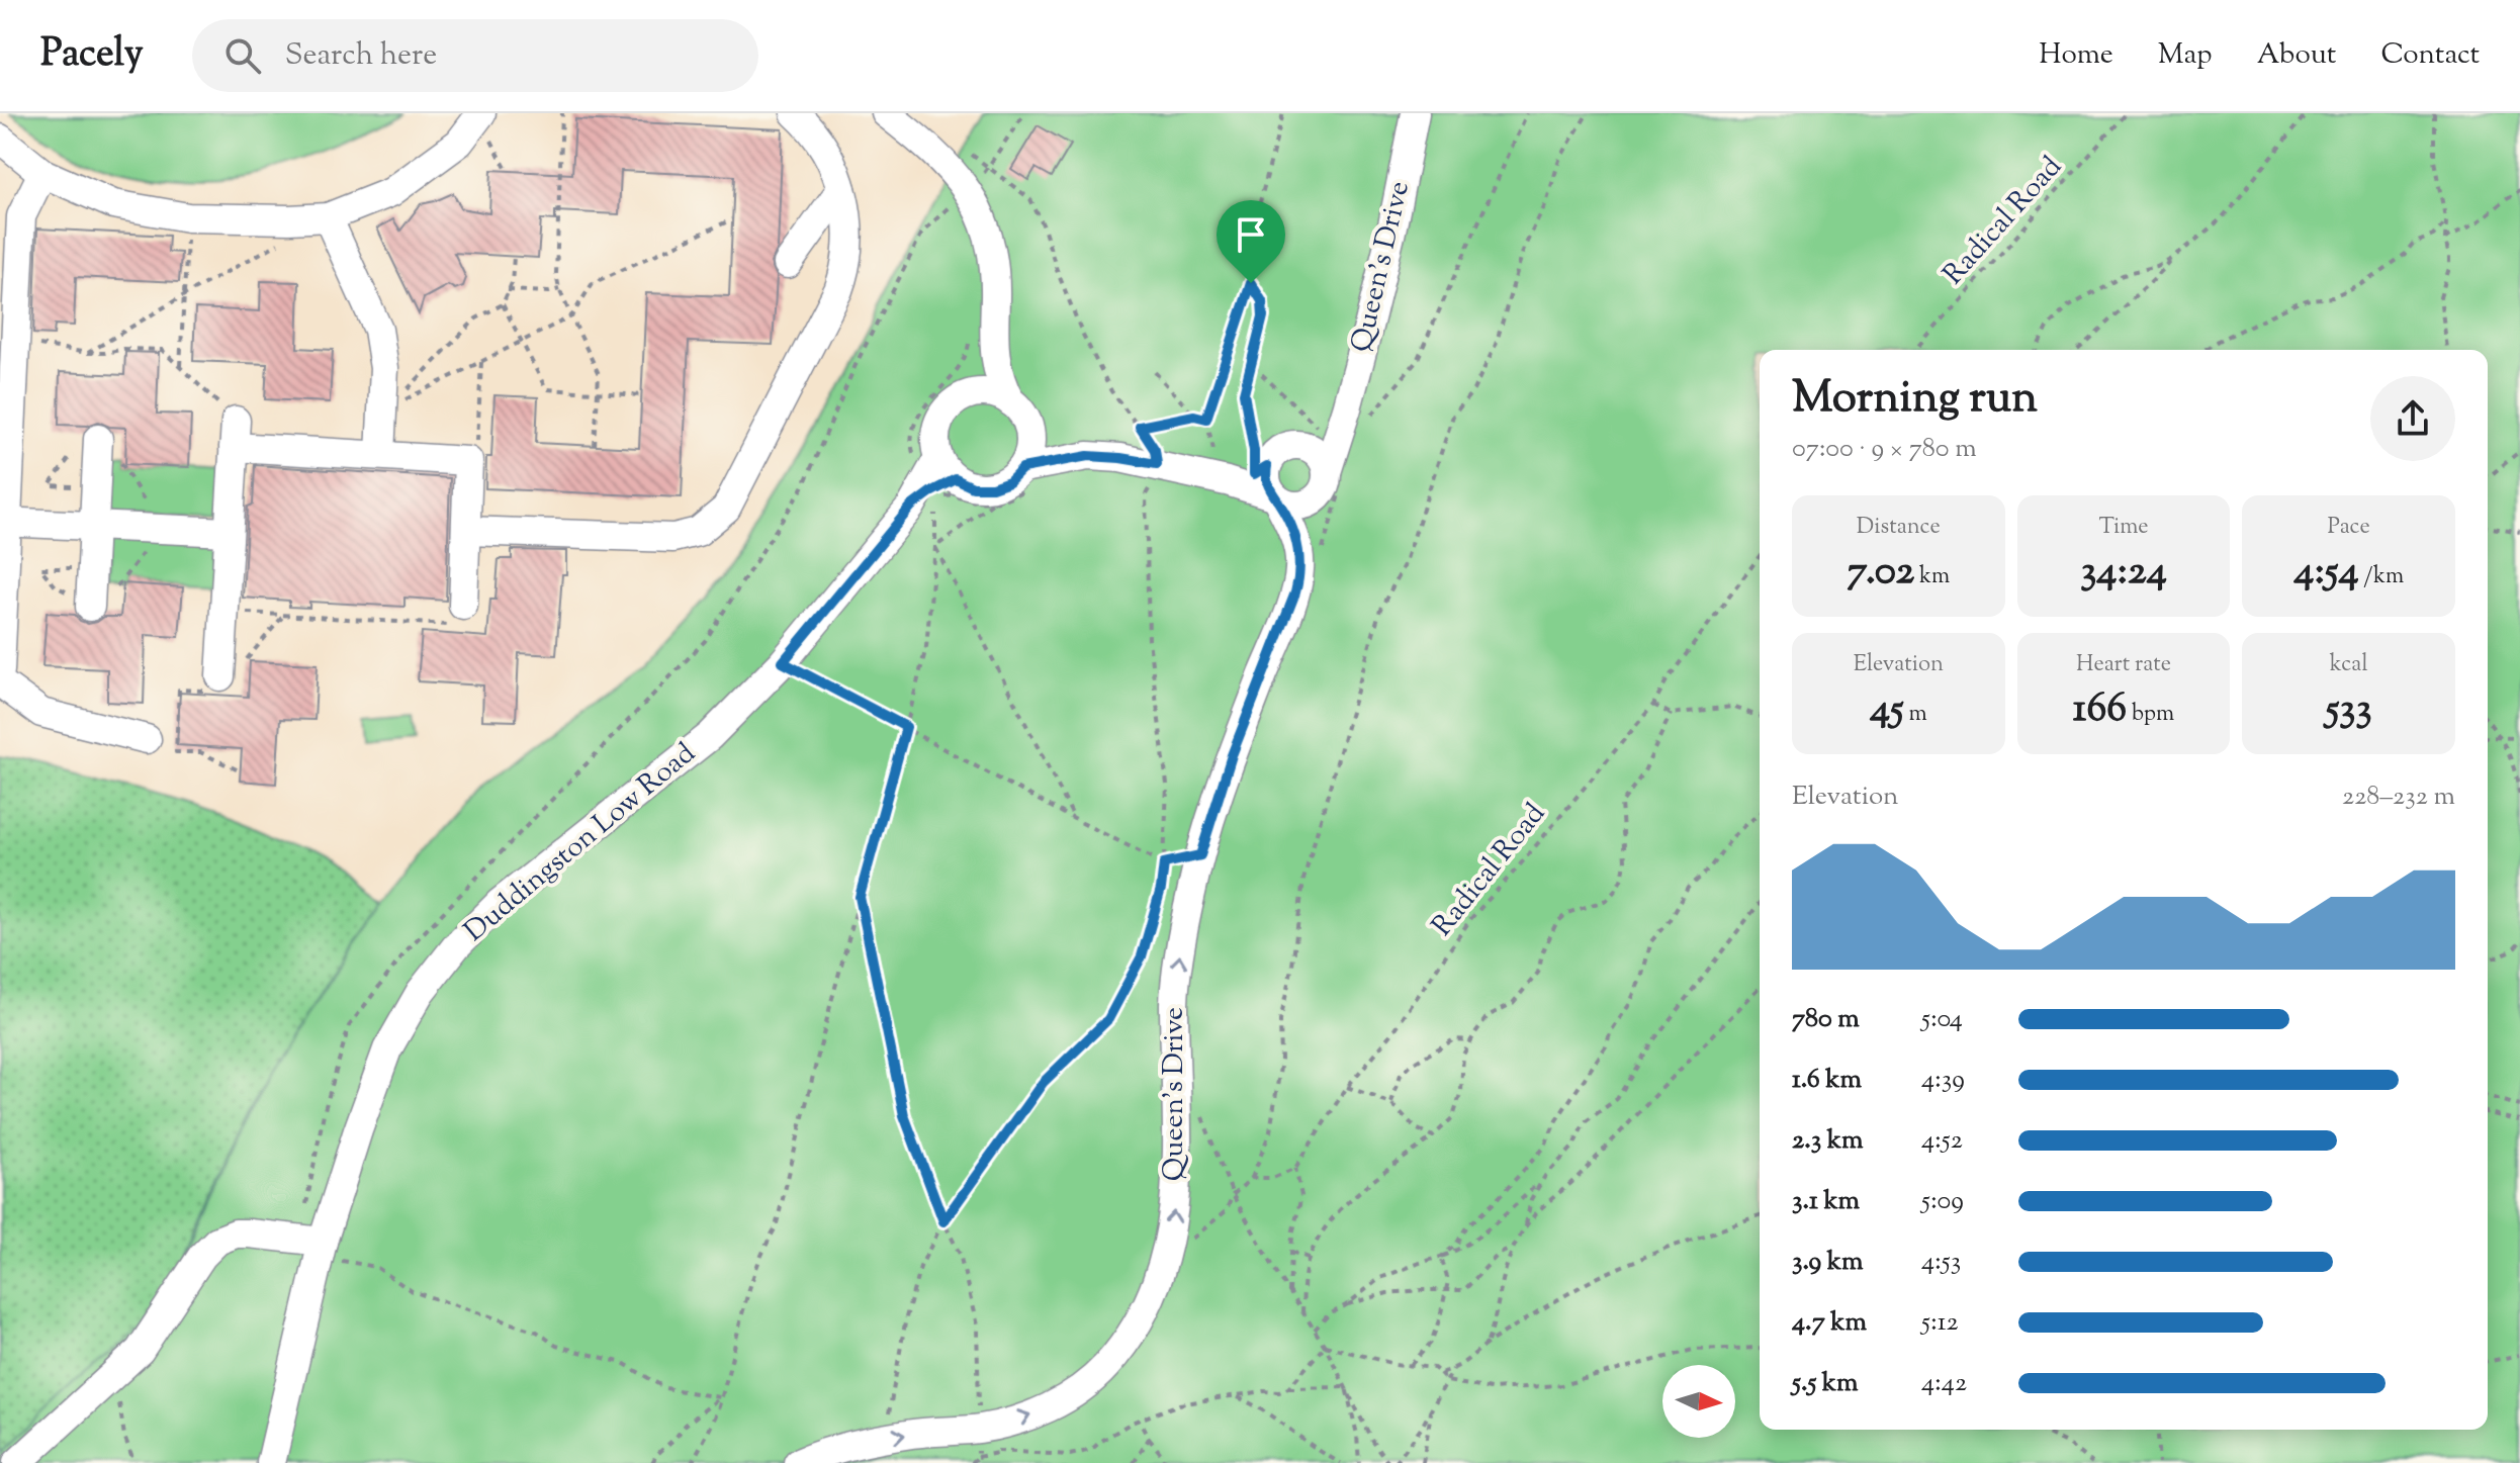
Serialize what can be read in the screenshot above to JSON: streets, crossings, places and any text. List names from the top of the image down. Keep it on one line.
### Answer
{"streets":{"street":["Queen's Drive","Duddingston Low Road"],"path":["Radical Road"]},"crossings":[["Queen's Drive","Duddingston Low Road"]],"north":"right","page":{"header":"Pacely","search":"Search here","nav":["Home","Map","About","Contact"],"heading":["Morning run","07:00 · 9 × 780 m"],"stats":[["Distance","7.02 km"],["Time","34:24"],["Pace","4:54 /km"],["Elevation","45 m"],["Heart rate","166 bpm"],["kcal","533"]],"chart":["Elevation","228–232 m"],"list":[{"name":"780 m","note":"5:04"},{"name":"1.6 km","note":"4:39"},{"name":"2.3 km","note":"4:52"},{"name":"3.1 km","note":"5:09"},{"name":"3.9 km","note":"4:53"},{"name":"4.7 km","note":"5:12"},{"name":"5.5 km","note":"4:42"}]}}
